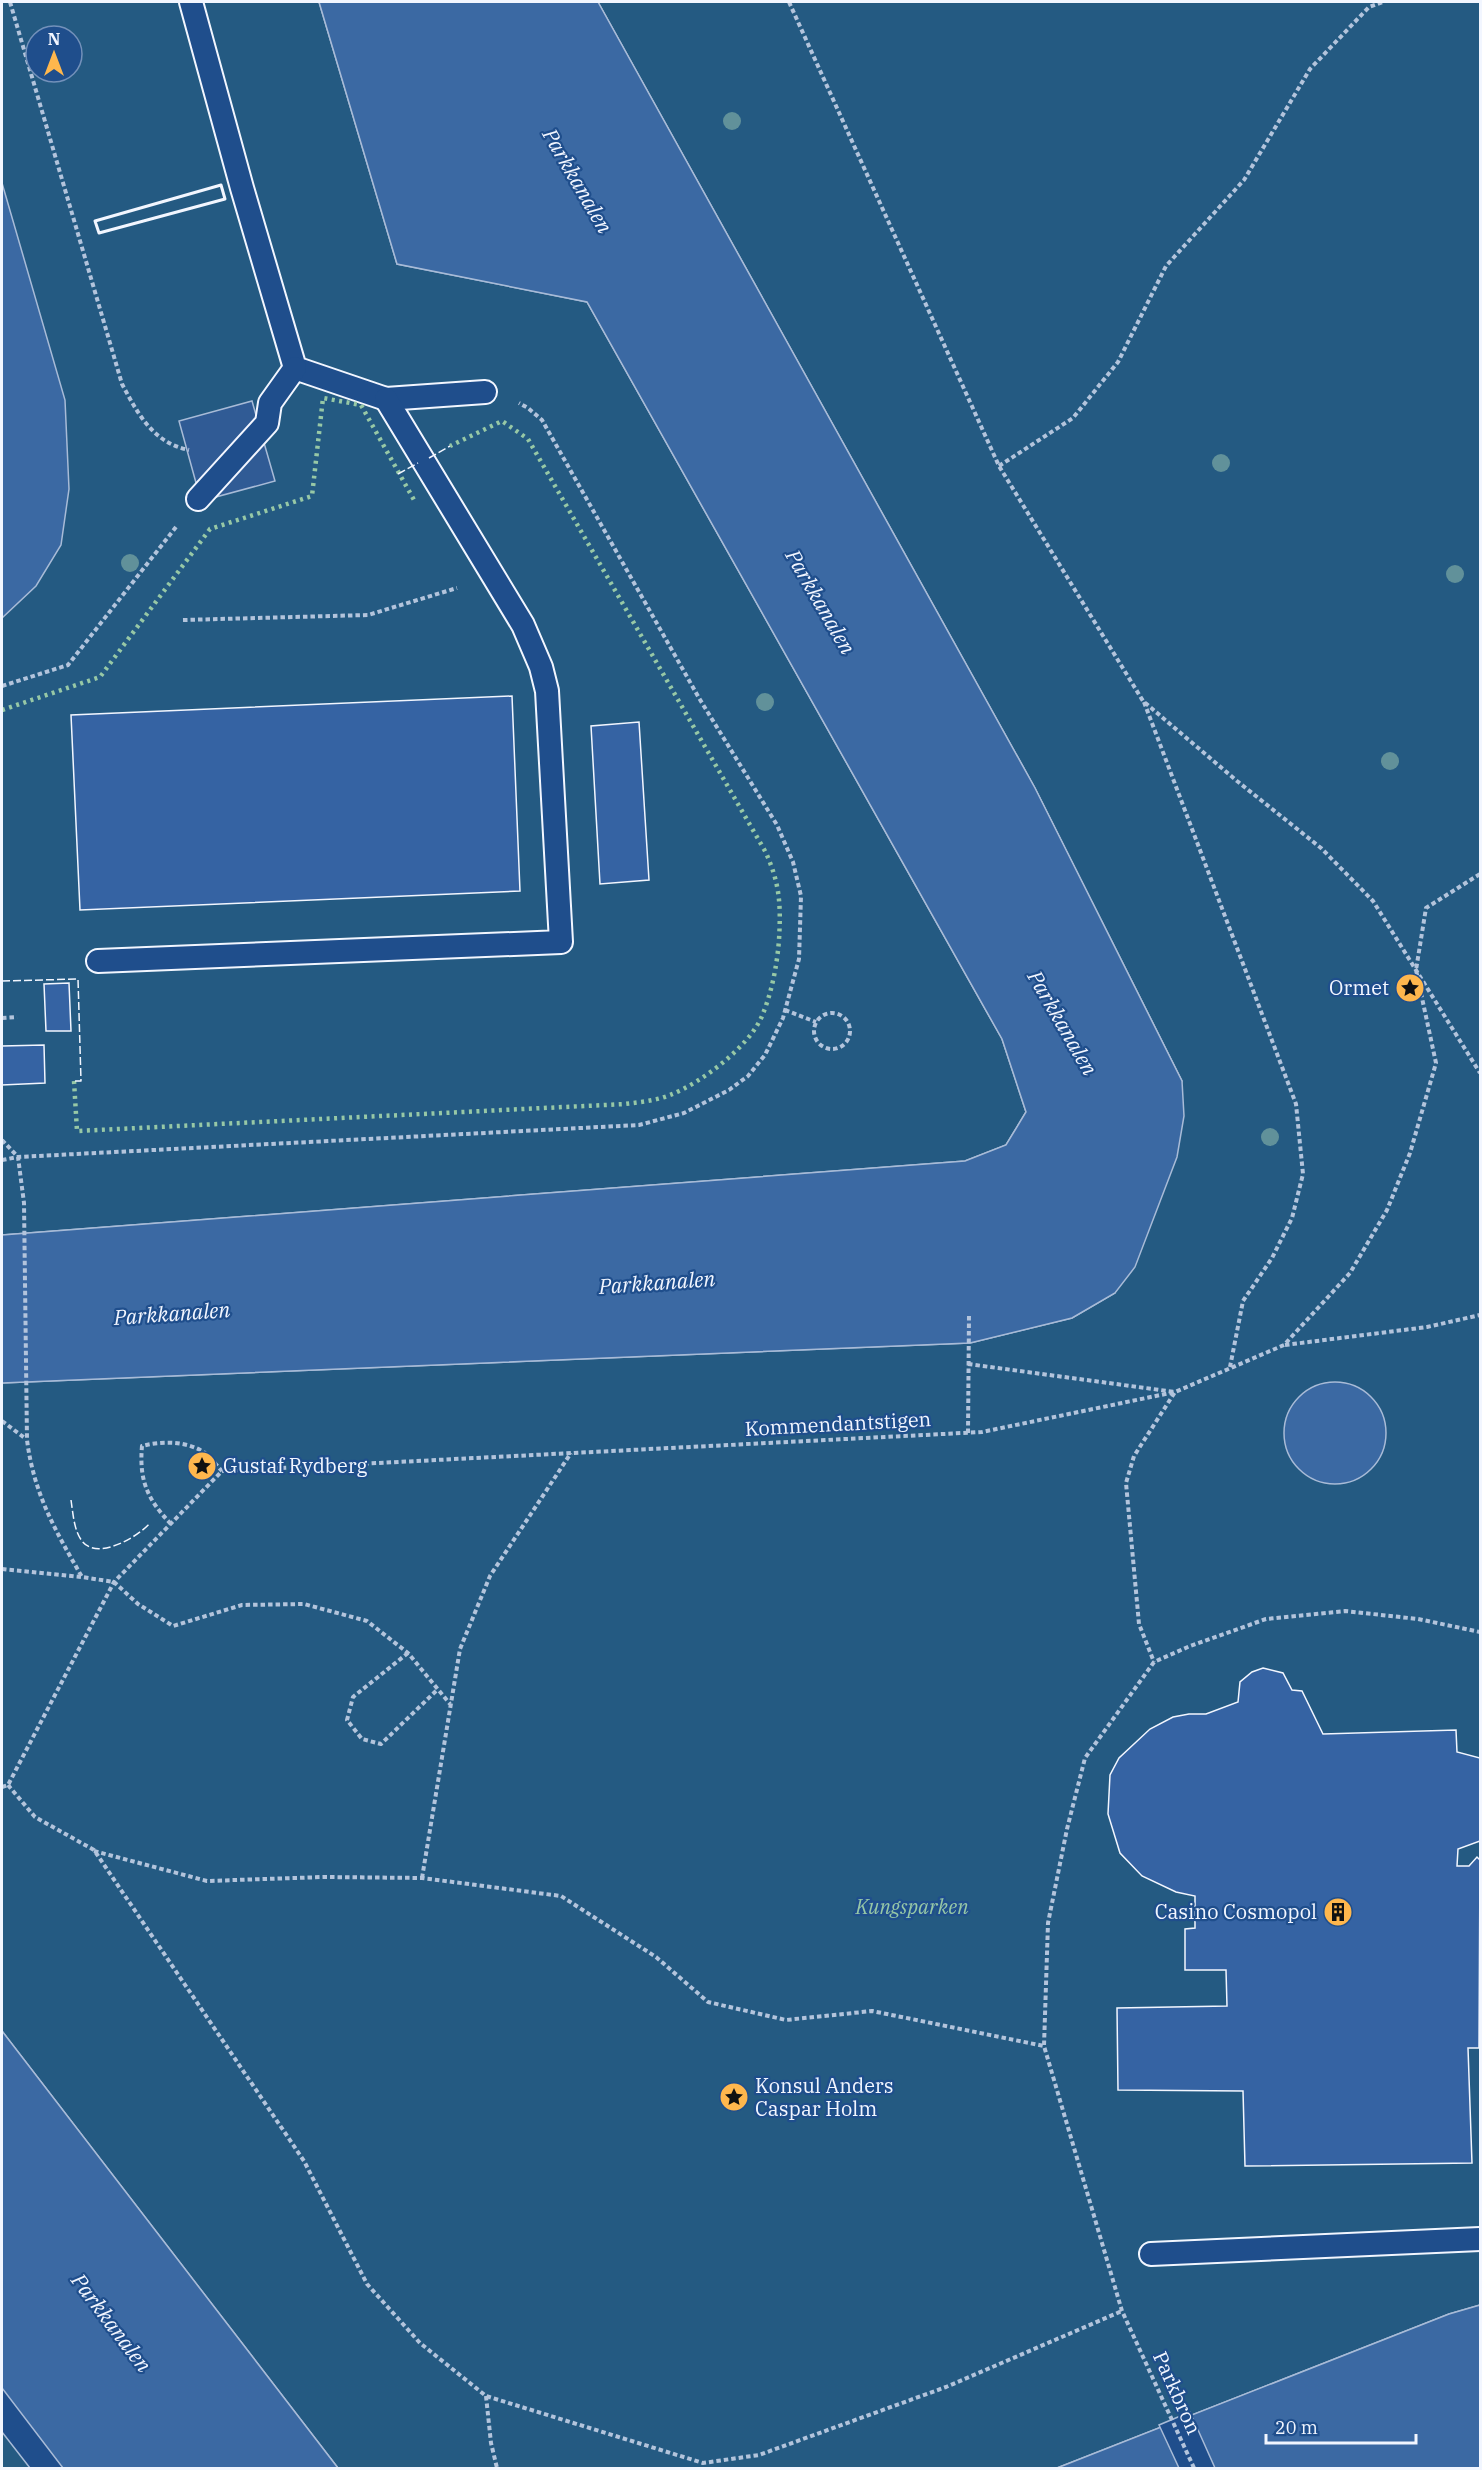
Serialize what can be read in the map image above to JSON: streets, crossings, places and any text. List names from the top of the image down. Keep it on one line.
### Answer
{"streets":{"path":["Kommendantstigen","Parkbron"]},"water":["Parkkanalen"],"parks":["Kungsparken"],"places":{"place":["Ormet","Gustaf Rydberg","Konsul Anders Caspar Holm"],"building":["Casino Cosmopol"]},"scale_bar":"20 m","north":"top"}
